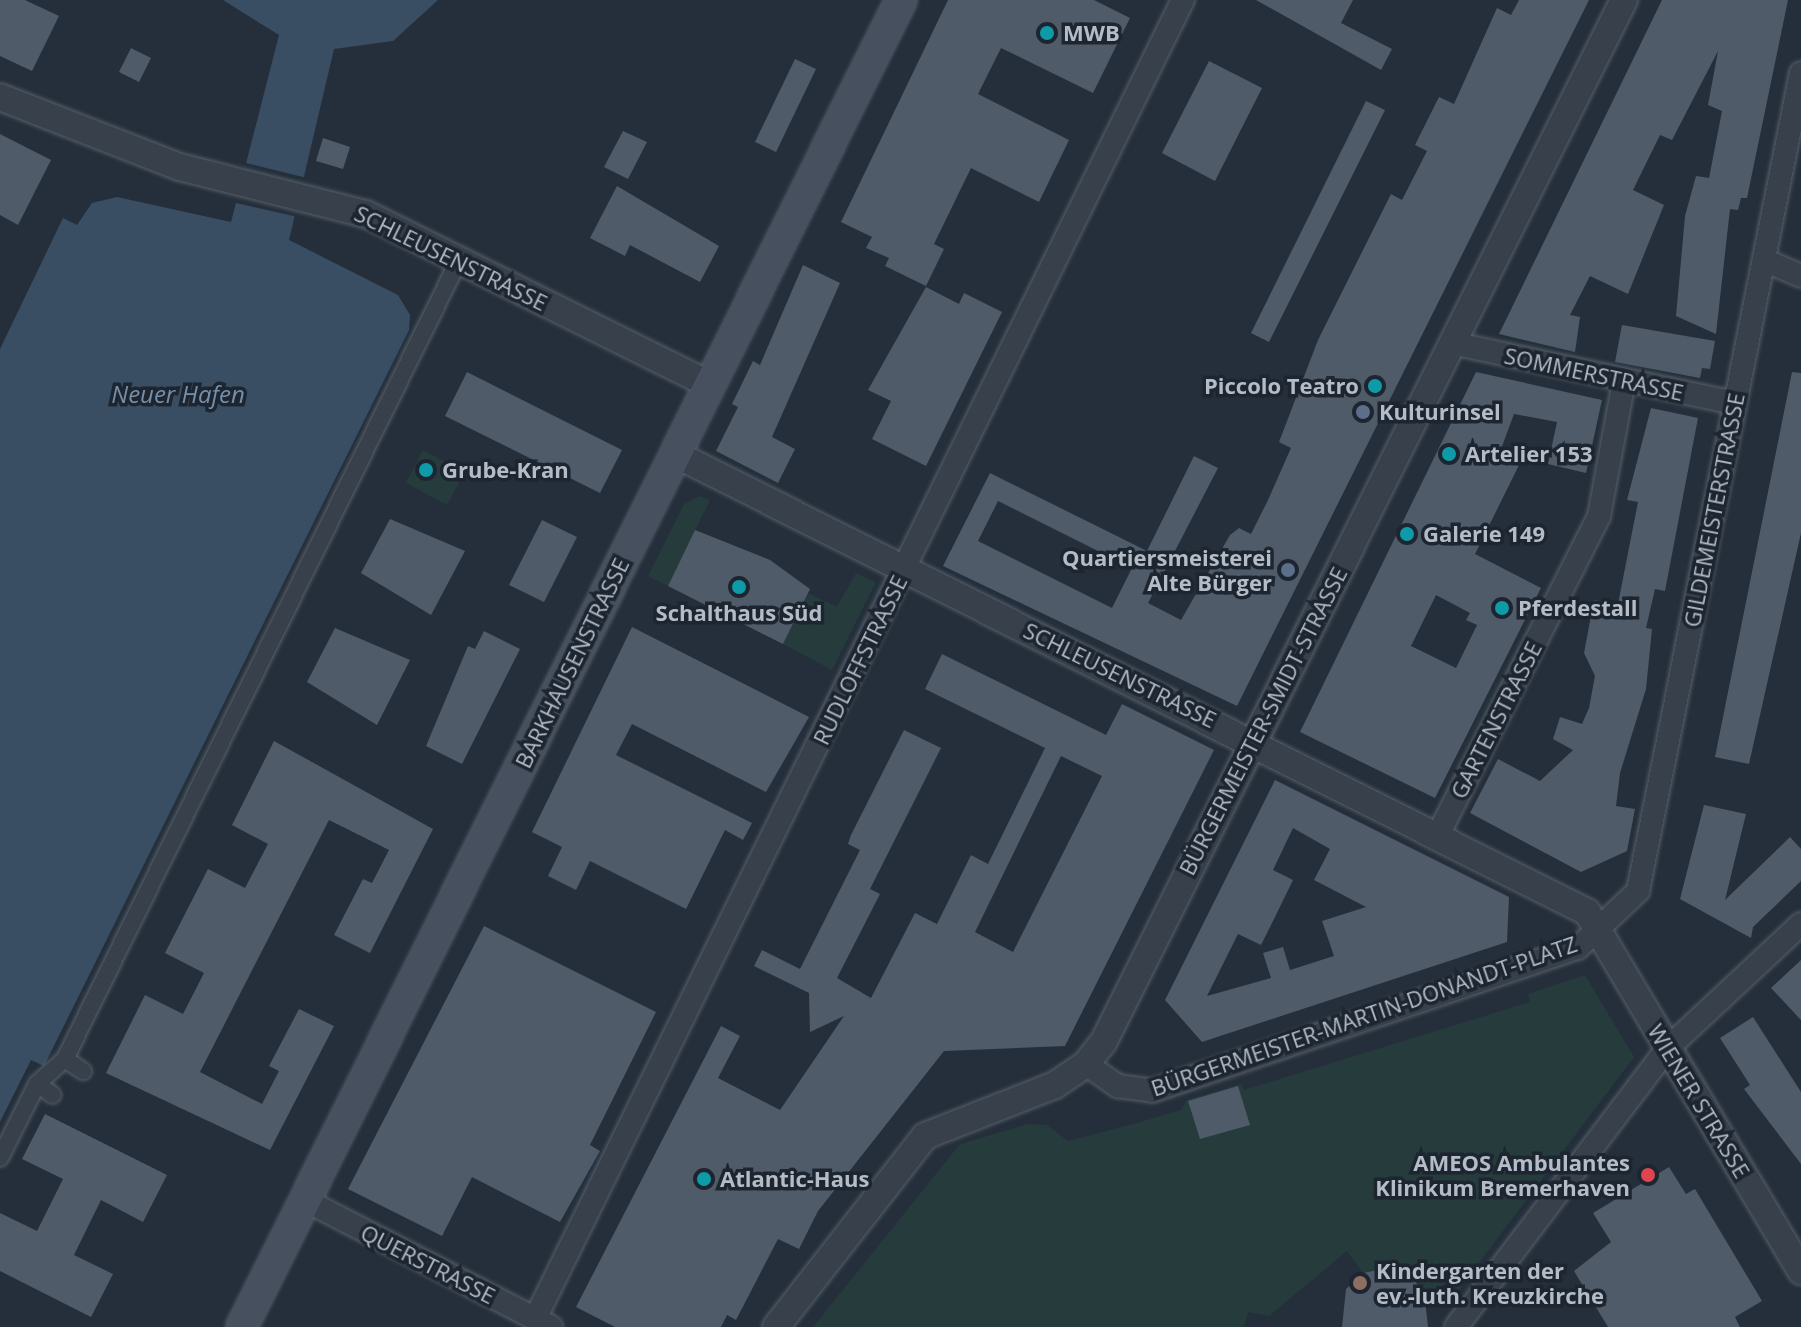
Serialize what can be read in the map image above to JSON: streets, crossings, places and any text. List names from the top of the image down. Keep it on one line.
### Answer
{"streets":{"main road":["BARKHAUSENSTRASSE"],"street":["SCHLEUSENSTRASSE","SOMMERSTRASSE","GILDEMEISTERSTRASSE","RUDLOFFSTRASSE","GARTENSTRASSE","BÜRGERMEISTER-SMIDT-STRASSE","BÜRGERMEISTER-MARTIN-DONANDT-PLATZ","WIENER STRASSE","QUERSTRASSE"]},"crossings":[["SCHLEUSENSTRASSE","GILDEMEISTERSTRASSE"],["SCHLEUSENSTRASSE","RUDLOFFSTRASSE"],["SCHLEUSENSTRASSE","BARKHAUSENSTRASSE"],["SCHLEUSENSTRASSE","GARTENSTRASSE"],["SCHLEUSENSTRASSE","BÜRGERMEISTER-SMIDT-STRASSE"],["SCHLEUSENSTRASSE","BÜRGERMEISTER-MARTIN-DONANDT-PLATZ"],["SCHLEUSENSTRASSE","WIENER STRASSE"],["SOMMERSTRASSE","GILDEMEISTERSTRASSE"],["SOMMERSTRASSE","GARTENSTRASSE"],["SOMMERSTRASSE","BÜRGERMEISTER-SMIDT-STRASSE"],["GILDEMEISTERSTRASSE","BÜRGERMEISTER-MARTIN-DONANDT-PLATZ"],["GILDEMEISTERSTRASSE","WIENER STRASSE"],["RUDLOFFSTRASSE","QUERSTRASSE"],["BARKHAUSENSTRASSE","QUERSTRASSE"],["BÜRGERMEISTER-SMIDT-STRASSE","BÜRGERMEISTER-MARTIN-DONANDT-PLATZ"],["BÜRGERMEISTER-MARTIN-DONANDT-PLATZ","WIENER STRASSE"]],"water":["Neuer Hafen"],"places":["MWB","Piccolo Teatro","Kulturinsel","Artelier 153","Grube-Kran","Galerie 149","Quartiersmeisterei Alte Bürger","Schalthaus Süd","Pferdestall","AMEOS Ambulantes Klinikum Bremerhaven","Atlantic-Haus","Kindergarten der ev.-luth. Kreuzkirche"]}
